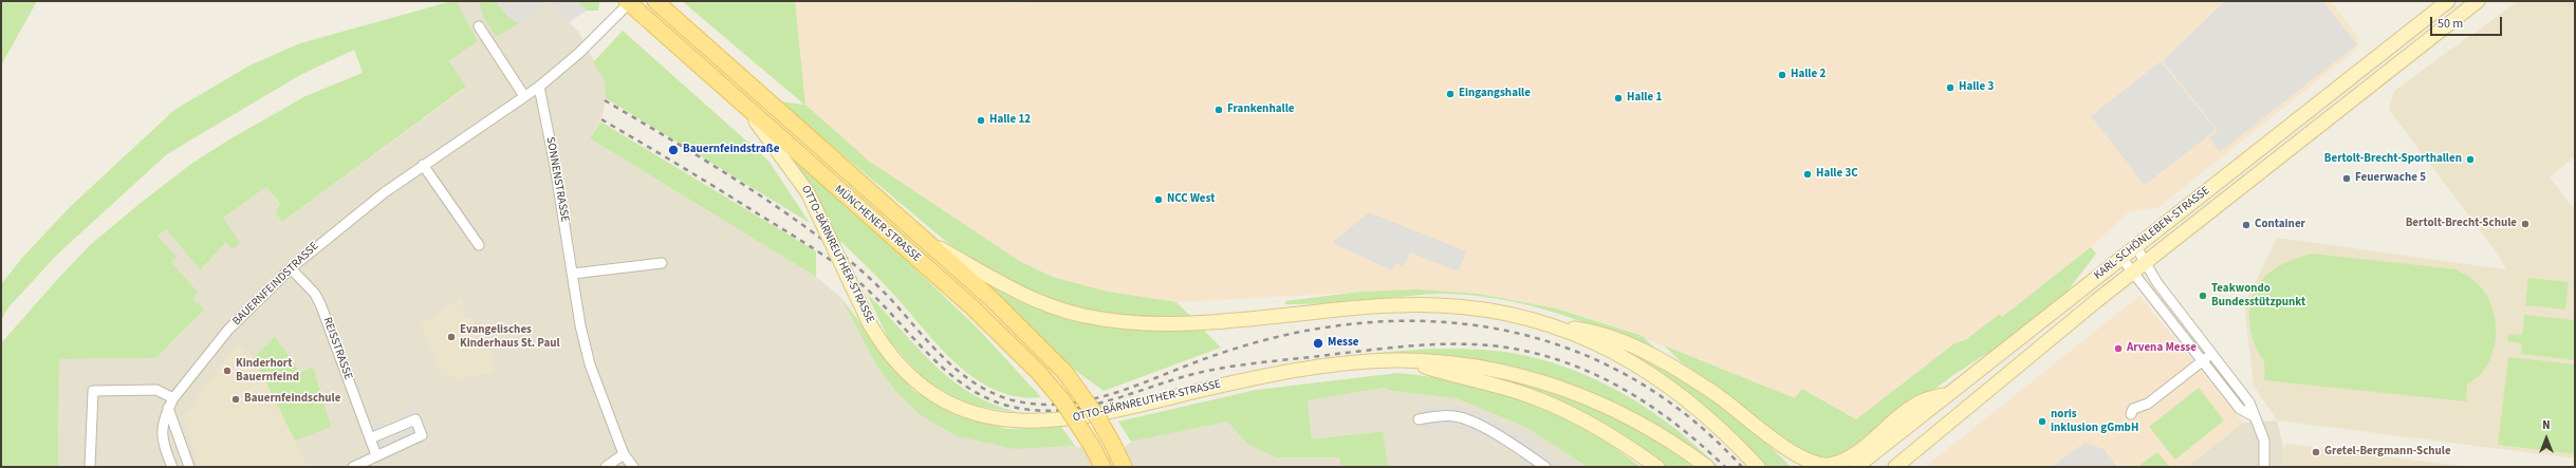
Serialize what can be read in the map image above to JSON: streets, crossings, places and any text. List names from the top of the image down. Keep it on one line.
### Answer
{"streets":{"main road":["MÜNCHENER STRASSE","KARL-SCHÖNLEBEN-STRASSE","OTTO-BÄRNREUTHER-STRASSE"],"street":["SONNENSTRASSE","BAUERNFEINDSTRASSE","REISSTRASSE"]},"crossings":[["SONNENSTRASSE","BAUERNFEINDSTRASSE"],["MÜNCHENER STRASSE","OTTO-BÄRNREUTHER-STRASSE"],["MÜNCHENER STRASSE","BAUERNFEINDSTRASSE"],["BAUERNFEINDSTRASSE","REISSTRASSE"]],"places":["Halle 2","Halle 3","Eingangshalle","Halle 1","Frankenhalle","Halle 12","Bauernfeindstraße","Bertolt-Brecht-Sporthallen","Halle 3C","Feuerwache 5","NCC West","Bertolt-Brecht-Schule","Container","Teakwondo Bundesstützpunkt","Evangelisches Kinderhaus St. Paul","Messe","Arvena Messe","Kinderhort Bauernfeind","Bauernfeindschule","noris inklusion gGmbH","Gretel-Bergmann-Schule"],"scale_bar":"50 m","north":"top"}
